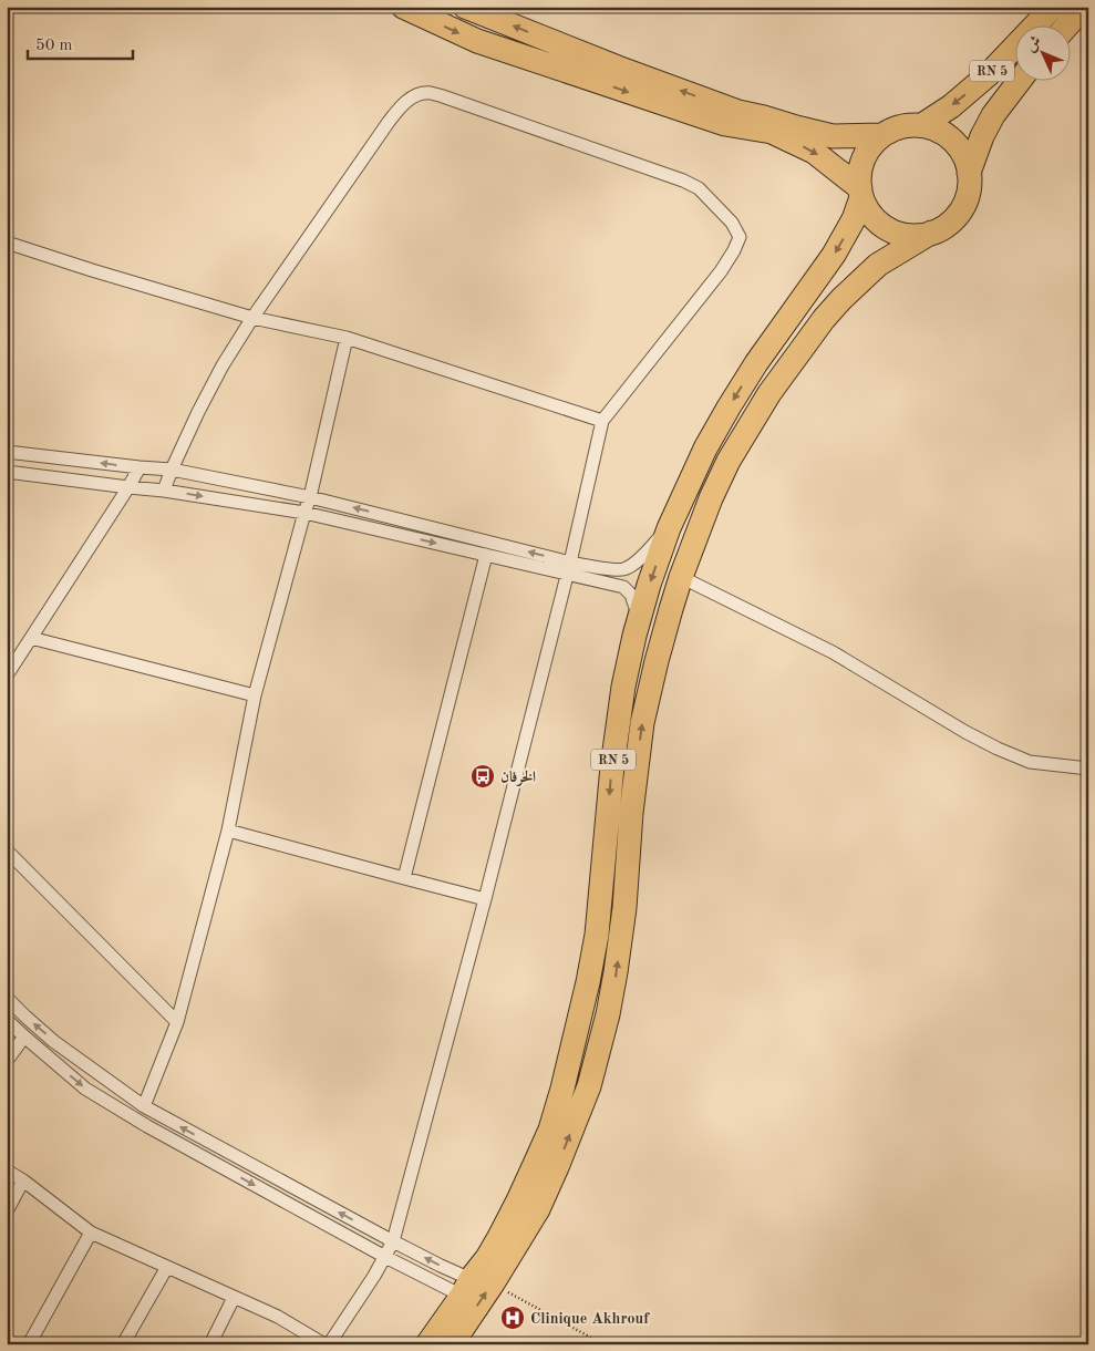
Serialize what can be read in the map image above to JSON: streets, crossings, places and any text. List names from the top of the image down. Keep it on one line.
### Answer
{"streets":{"highway":["RN 5"]},"places":{"bus stop":["الخرفان"],"hospital":["Clinique Akhrouf"]},"scale_bar":"50 m","north":"top left"}
